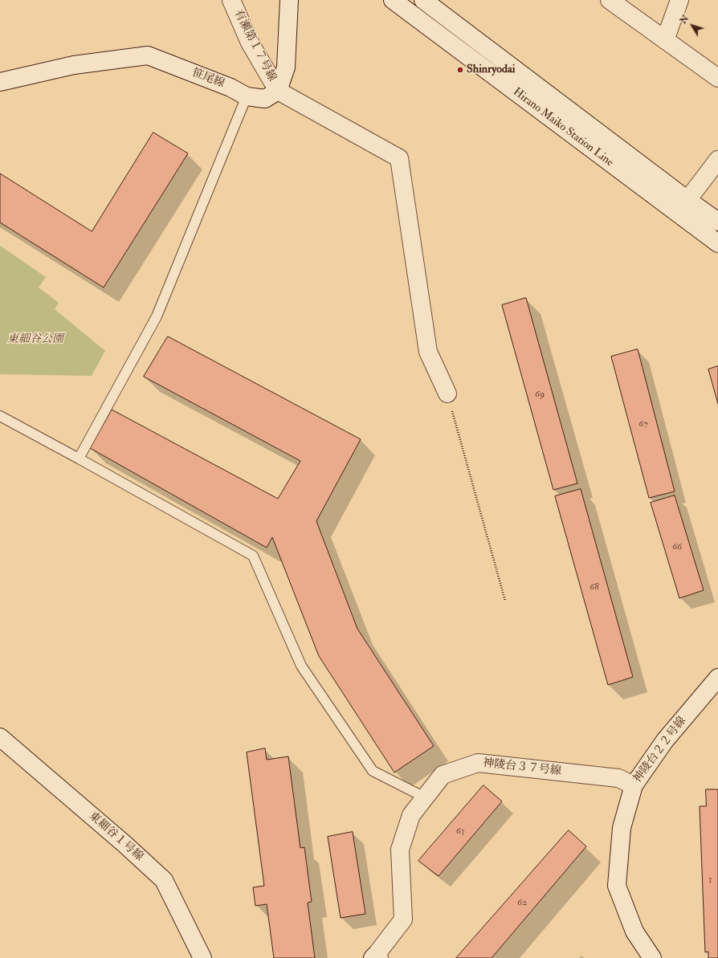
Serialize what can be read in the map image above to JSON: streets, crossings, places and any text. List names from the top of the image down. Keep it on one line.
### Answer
{"streets":{"street":["有瀬第１７号線","笹尾線","Hirano Maiko Station Line","神陵台２２号線","神陵台３７号線","東細谷１号線"]},"crossings":[["有瀬第１７号線","笹尾線"],["神陵台２２号線","神陵台３７号線"]],"parks":["東細谷公園"],"places":["Shinryodai"],"house_numbers":["69","67","66","68","63","3","62"],"north":"top left"}
